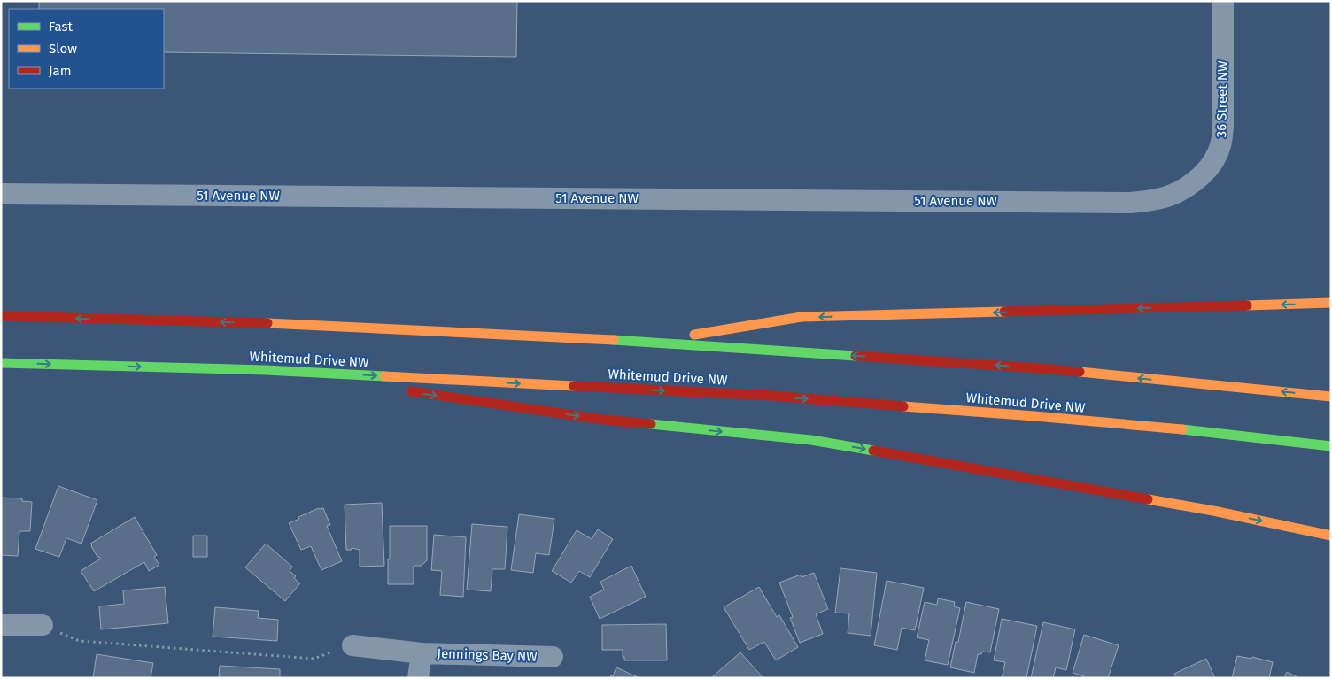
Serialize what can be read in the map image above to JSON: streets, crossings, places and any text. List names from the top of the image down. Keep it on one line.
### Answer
{"streets":{"highway":["Whitemud Drive NW"],"street":["36 Street NW","51 Avenue NW","Jennings Bay NW"]},"crossings":[["36 Street NW","51 Avenue NW"]],"legend":["Fast","Slow","Jam"]}
